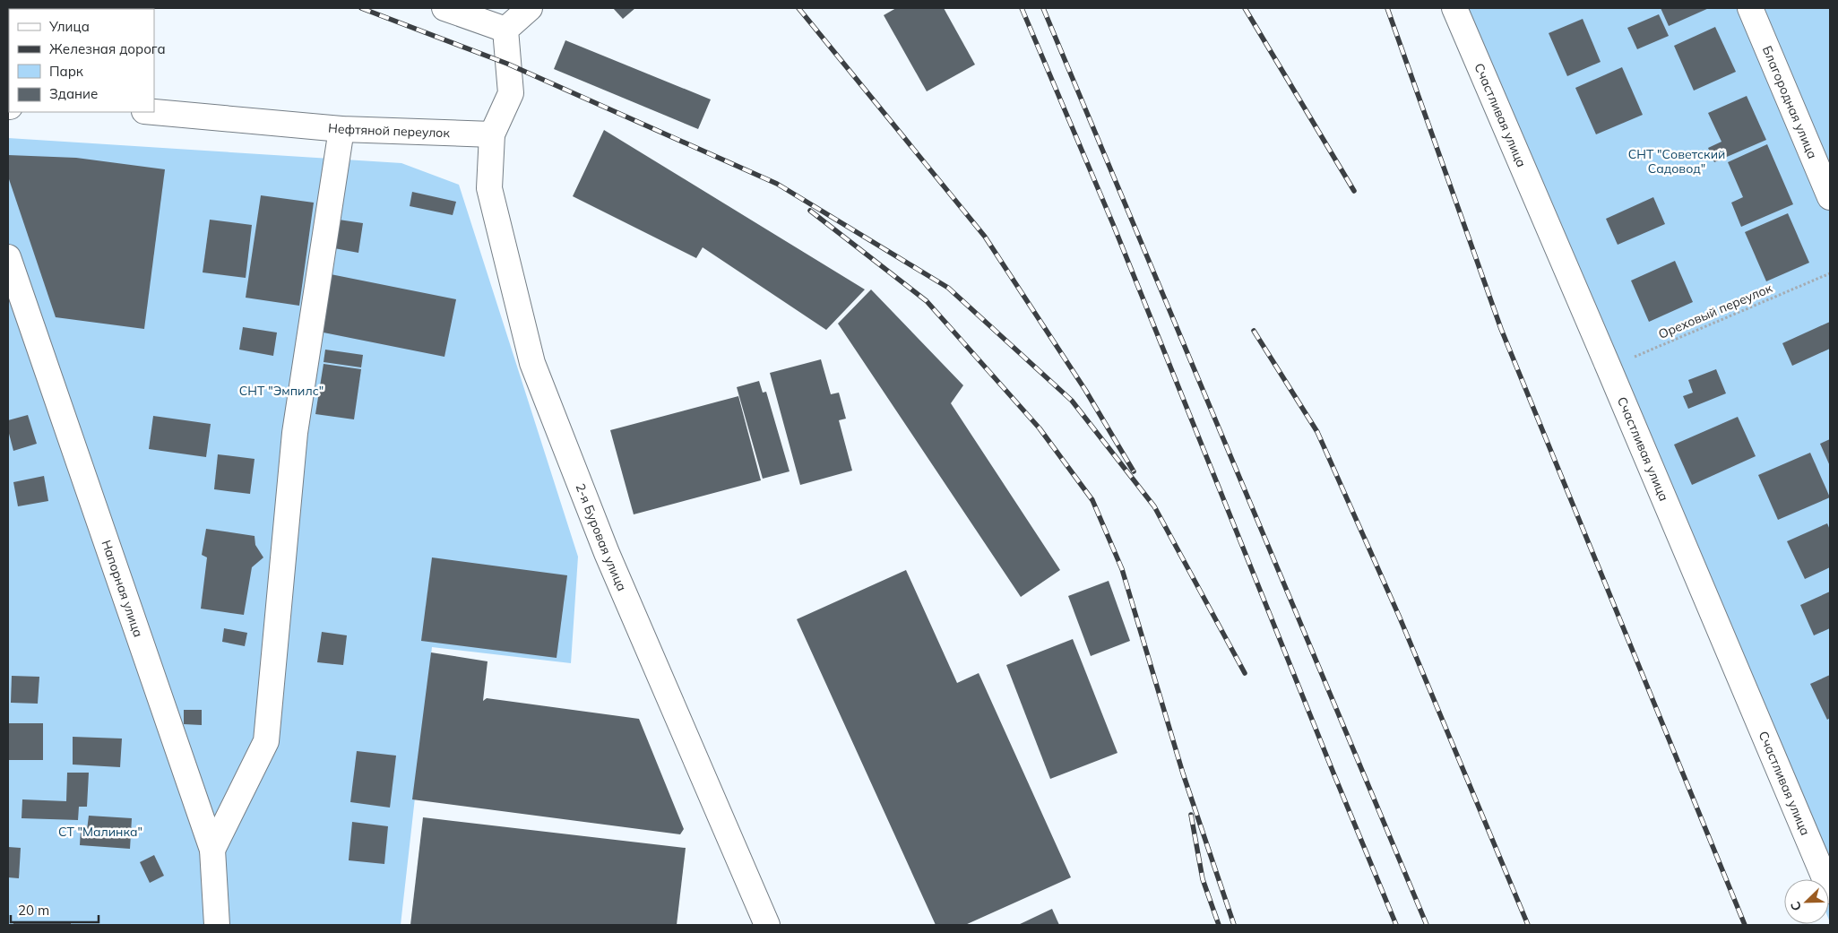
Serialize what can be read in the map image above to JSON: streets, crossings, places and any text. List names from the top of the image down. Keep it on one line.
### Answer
{"streets":{"street":["Благородная улица","Счастливая улица","Нефтяной переулок","2-я Буровая улица","Напорная улица"],"path":["Ореховый переулок"]},"crossings":[["Счастливая улица","Ореховый переулок"],["Нефтяной переулок","2-я Буровая улица"]],"parks":["СНТ \"Советский Садовод\"","СНТ \"Эмпилс\"","СТ \"Малинка\""],"legend":["Улица","Железная дорога","Парк","Здание"],"scale_bar":"20 m","north":"bottom left"}
